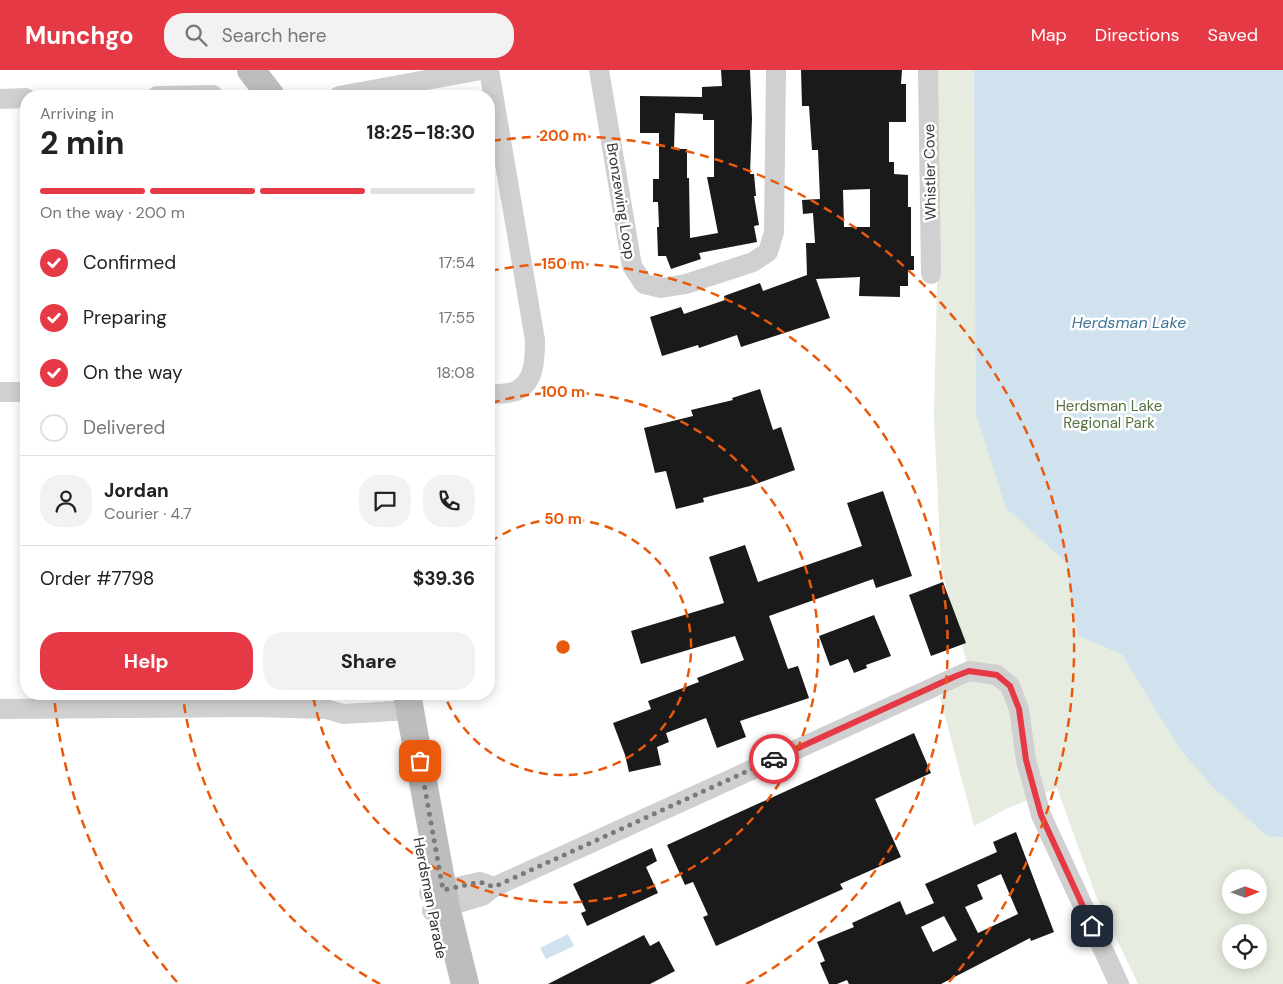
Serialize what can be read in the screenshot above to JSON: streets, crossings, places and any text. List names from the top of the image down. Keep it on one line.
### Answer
{"streets":{"main road":["Herdsman Parade"],"street":["Whistler Cove","Bronzewing Loop"]},"water":["Herdsman Lake"],"parks":["Herdsman Lake Regional Park"],"north":"right","page":{"header":"Munchgo","search":"Search here","nav":["Map","Directions","Saved"],"heading":["2 min","Arriving in","18:25–18:30"],"panel":["Jordan","Courier · 4.7","Order #7798","$39.36"],"bar":"On the way · 200 m","list":[["Confirmed","17:54"],["Preparing","17:55"],["On the way","18:08"],"Delivered"],"buttons":["Help","Share"]},"rings":["200 m","150 m","100 m","50 m"]}
